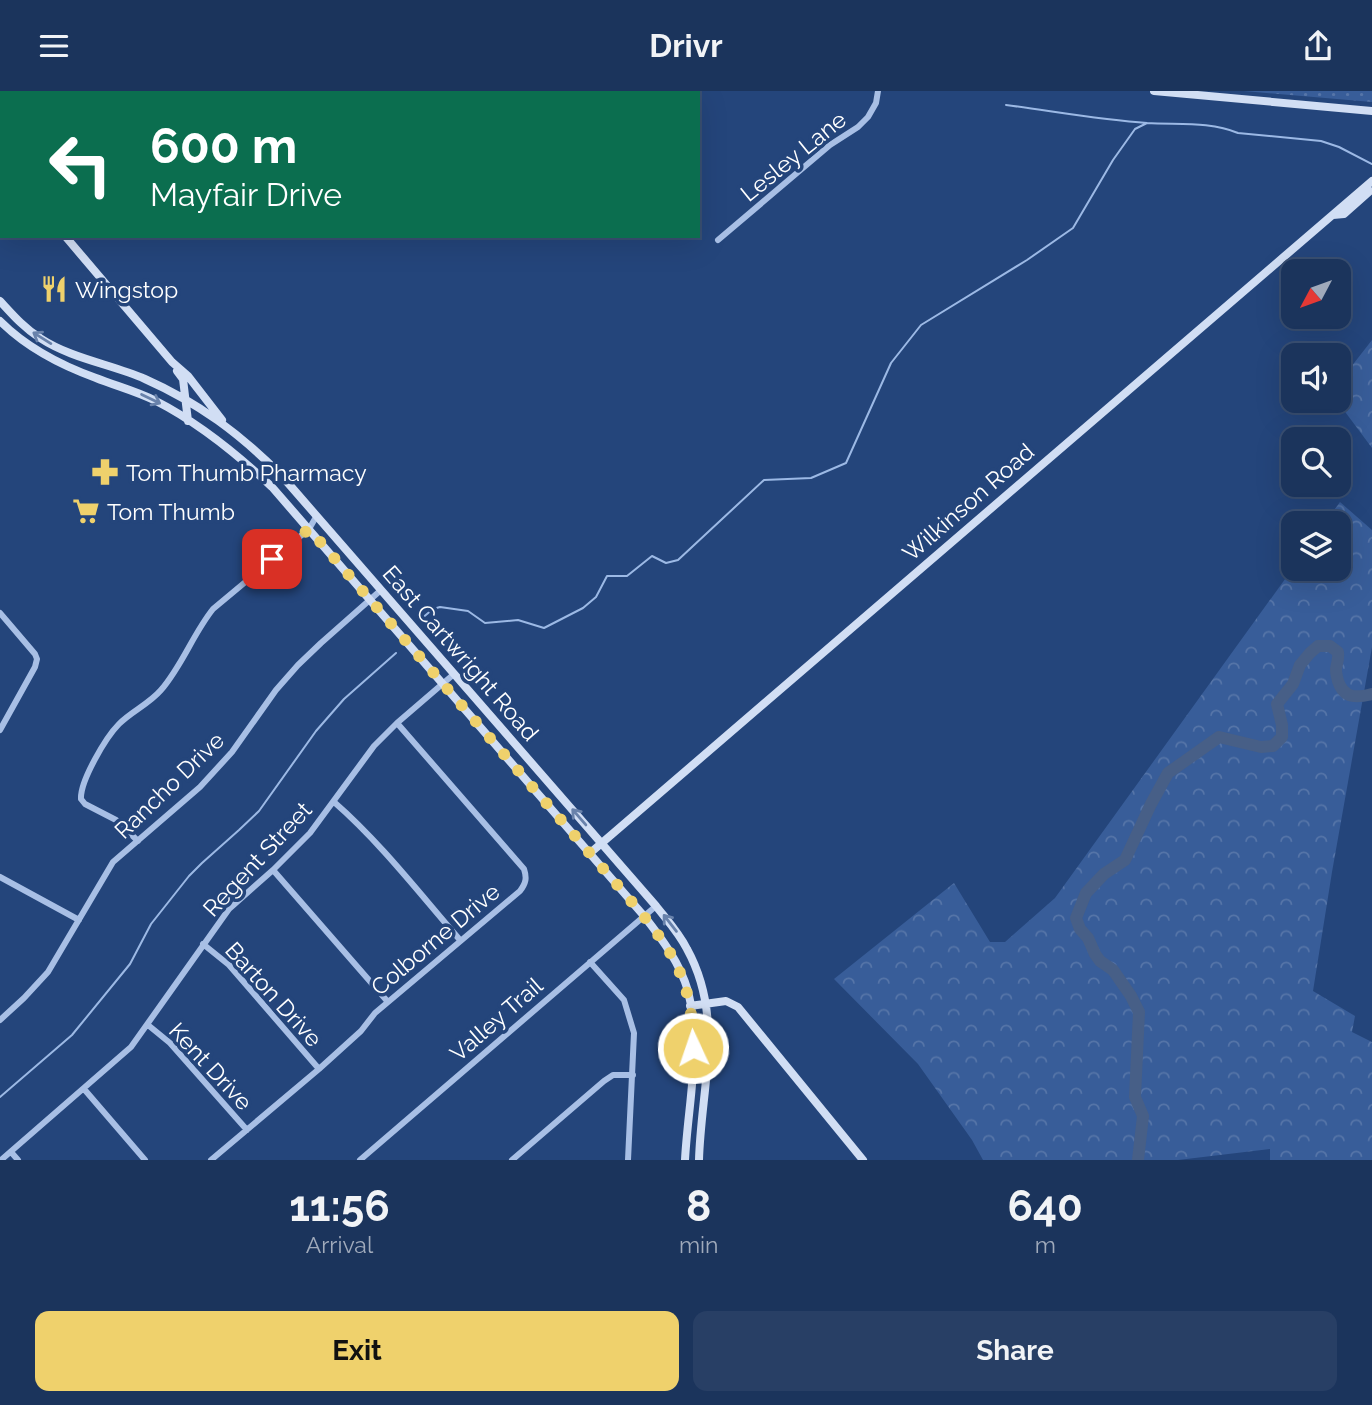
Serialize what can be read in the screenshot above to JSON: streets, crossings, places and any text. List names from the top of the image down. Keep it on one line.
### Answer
{"streets":{"main road":["Wilkinson Road","East Cartwright Road"],"street":["Lesley Lane","Rancho Drive","Regent Street","Colborne Drive","Barton Drive","Valley Trail","Kent Drive"]},"crossings":[["Wilkinson Road","East Cartwright Road"],["East Cartwright Road","Rancho Drive"],["East Cartwright Road","Regent Street"],["East Cartwright Road","Valley Trail"],["Regent Street","Colborne Drive"],["Regent Street","Barton Drive"],["Regent Street","Kent Drive"],["Colborne Drive","Barton Drive"],["Colborne Drive","Kent Drive"]],"places":{"restaurant":["Wingstop"],"pharmacy":["Tom Thumb Pharmacy"],"supermarket":["Tom Thumb"]},"north":"bottom left","page":{"header":"Drivr","turn":["600 m","Mayfair Drive"],"eta":["11:56","Arrival","8","min","640","m"],"buttons":["Exit","Share"]}}
